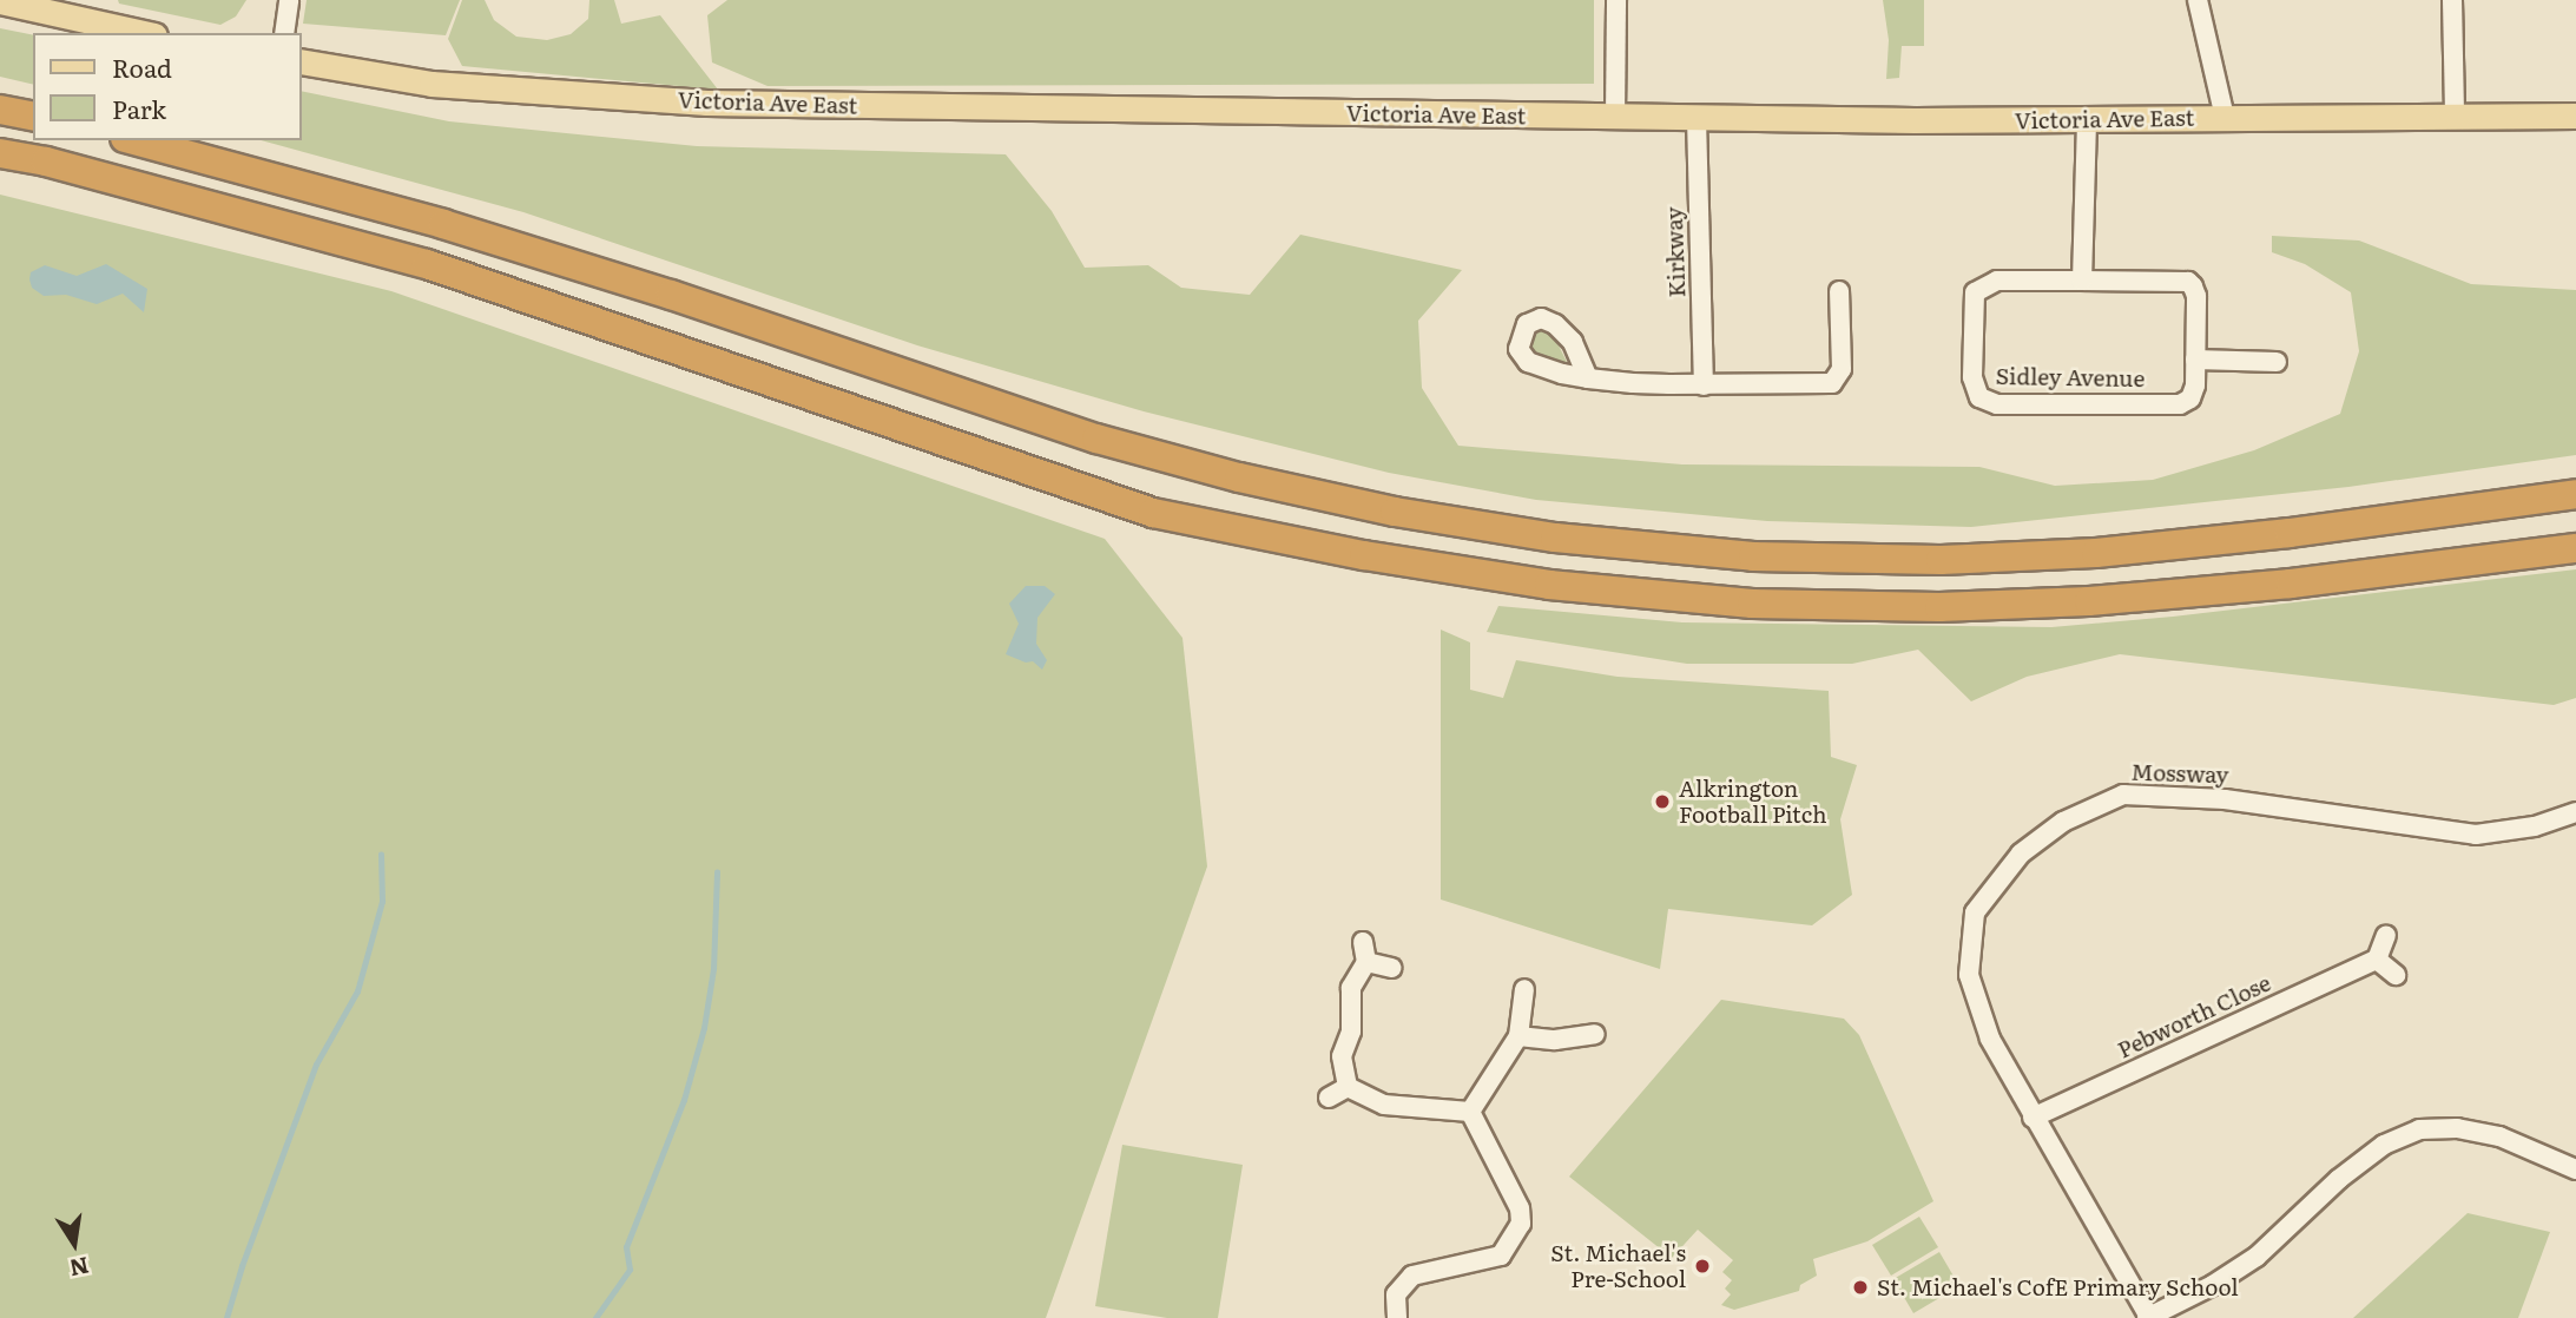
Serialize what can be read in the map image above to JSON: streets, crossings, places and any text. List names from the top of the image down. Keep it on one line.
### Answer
{"streets":{"main road":["Victoria Ave East"],"street":["Kirkway","Sidley Avenue","Mossway","Pebworth Close"]},"crossings":[["Victoria Ave East","Kirkway"],["Mossway","Pebworth Close"]],"places":["Alkrington Football Pitch","St. Michael's Pre-School","St. Michael's CofE Primary School"],"legend":["Road","Park"],"north":"bottom"}
